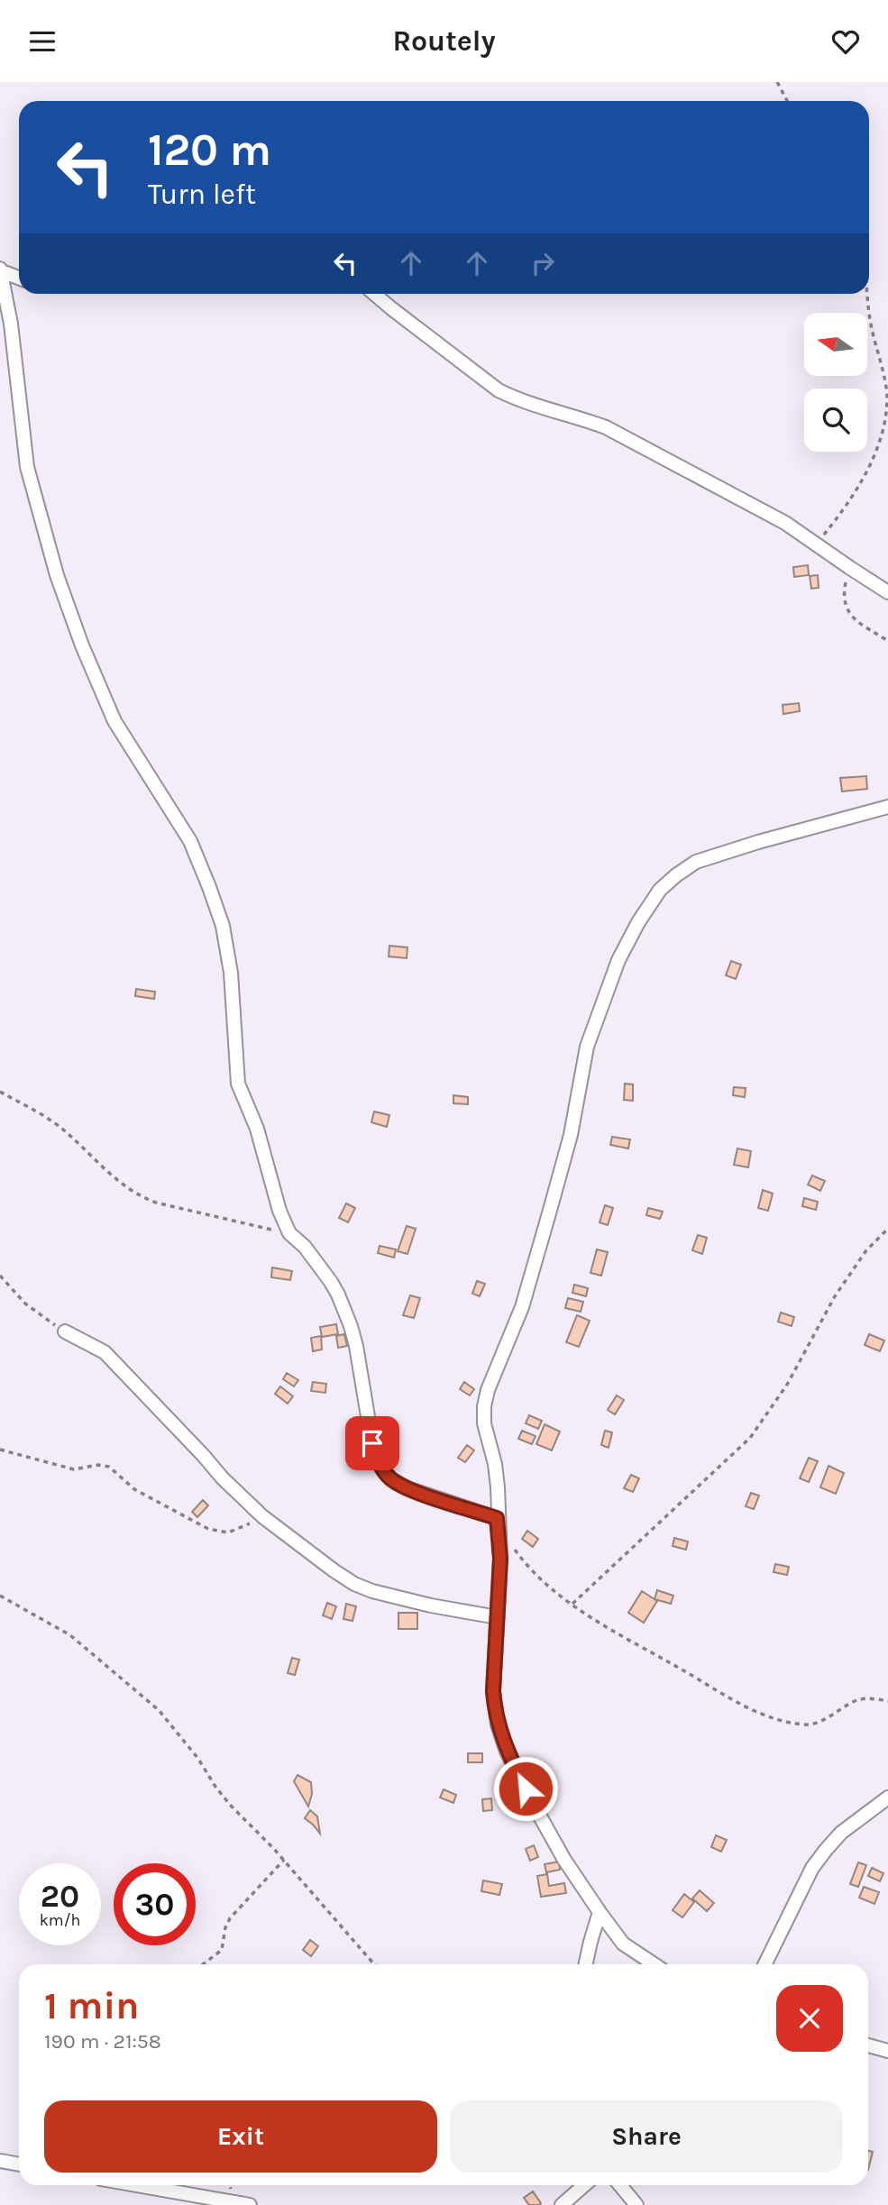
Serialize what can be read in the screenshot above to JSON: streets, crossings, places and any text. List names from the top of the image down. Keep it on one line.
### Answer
{"north":"left","page":{"header":"Routely","turn":["120 m","Turn left"],"speed":"20 km/h","limit":"30","heading":["1 min","190 m · 21:58"],"buttons":["Exit","Share"]}}
